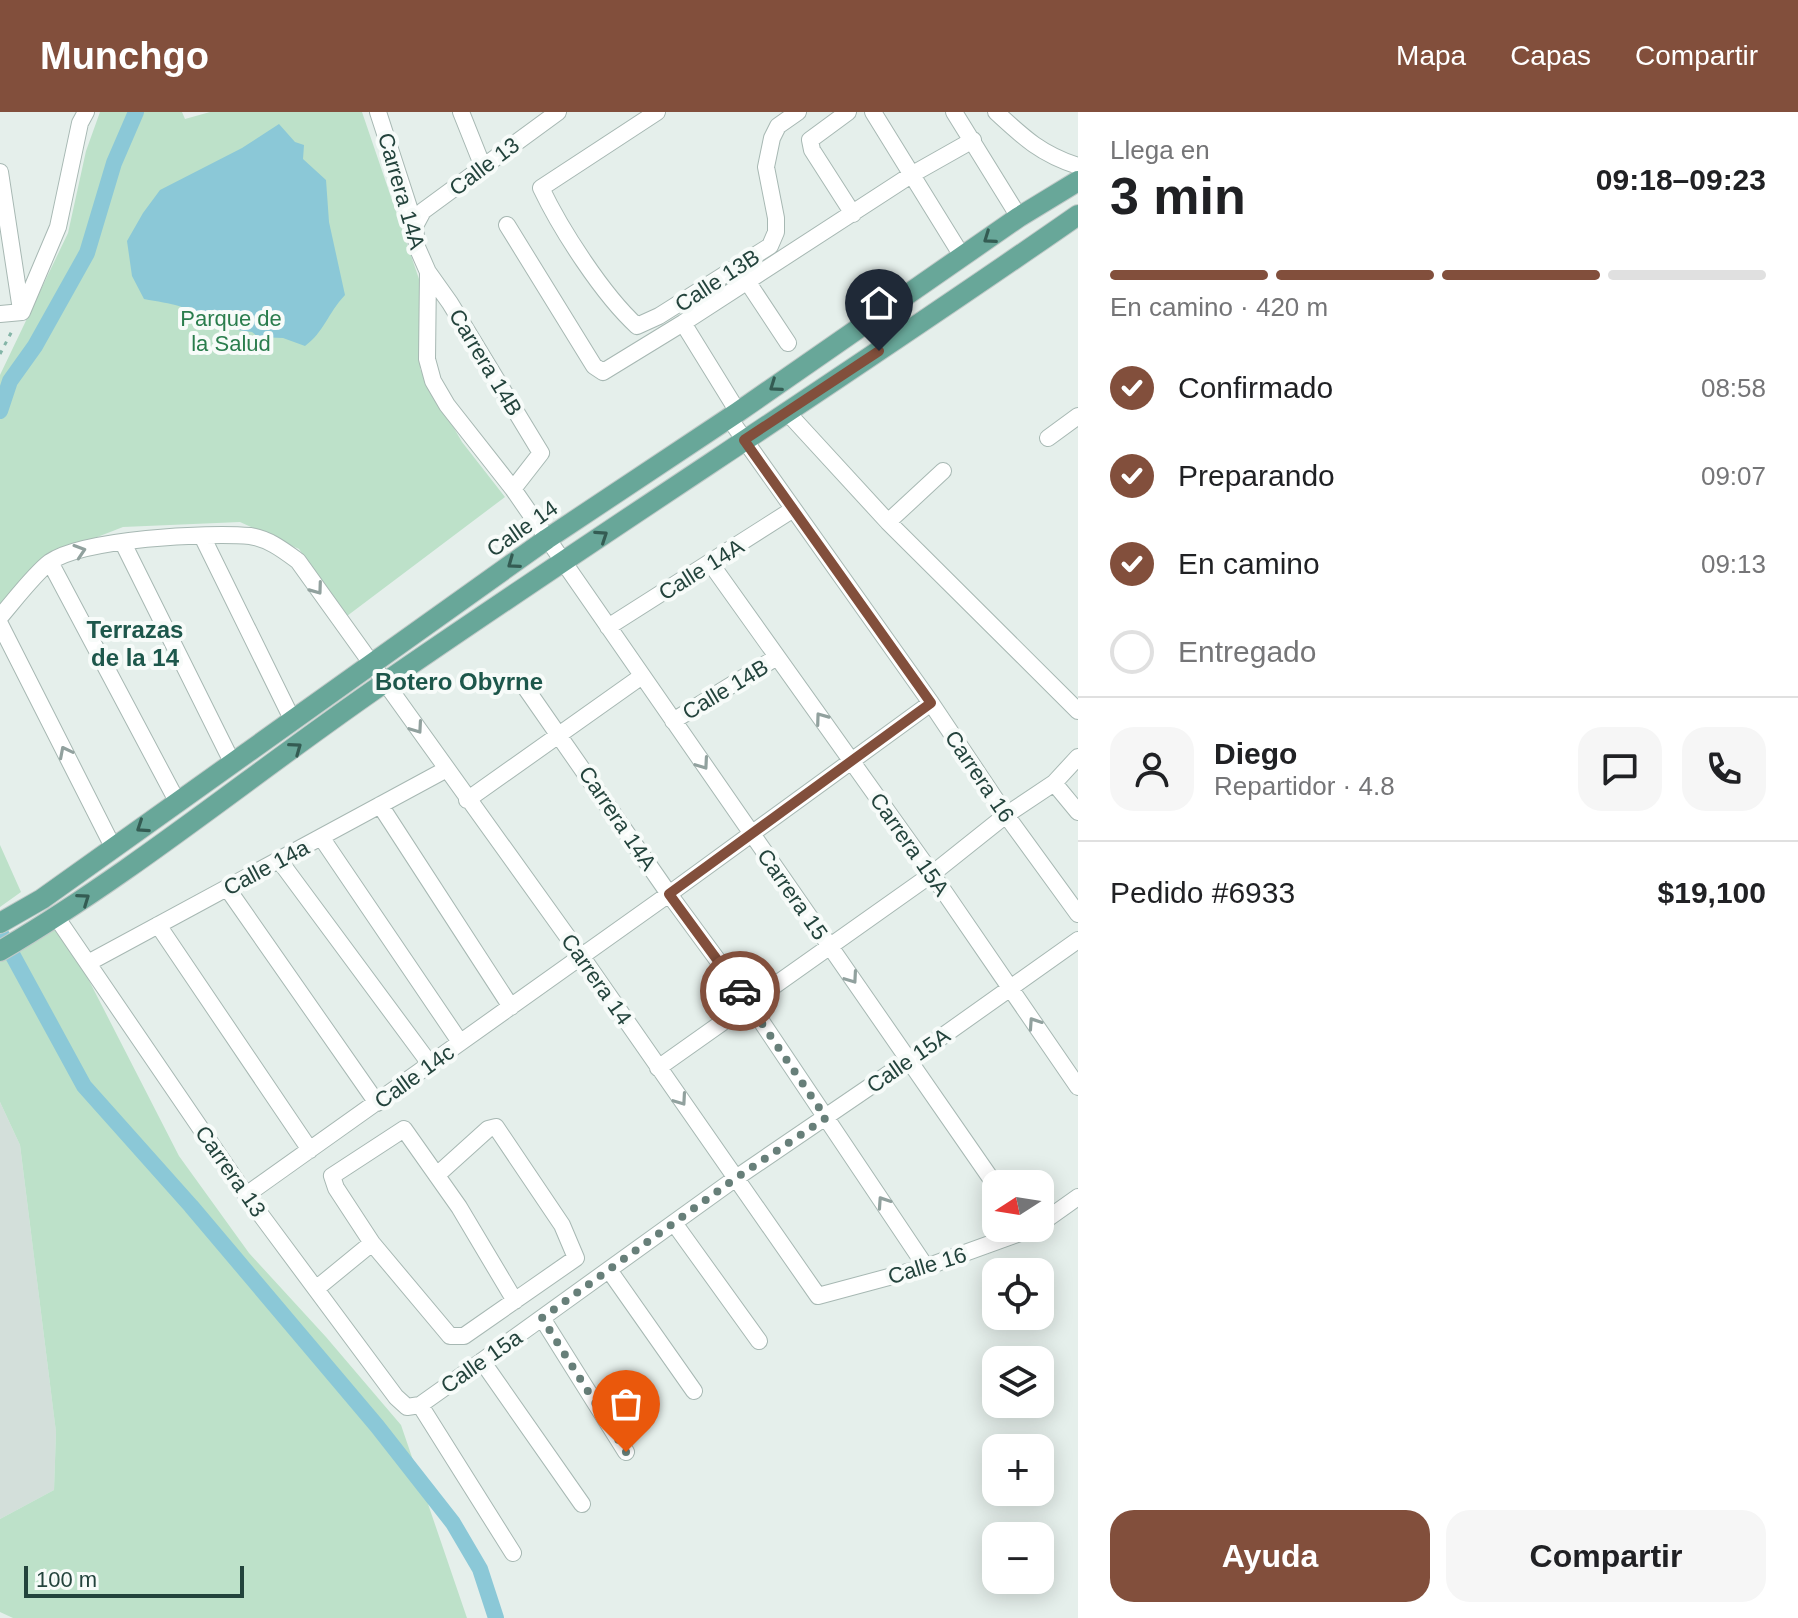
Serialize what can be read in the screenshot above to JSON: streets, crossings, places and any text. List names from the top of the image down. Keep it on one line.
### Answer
{"streets":{"main road":["Calle 14"],"street":["Calle 13","Carrera 14A","Calle 13B","Carrera 14B","Calle 14A","Calle 14B","Carrera 16","Carrera 15A","Calle 14a","Carrera 15","Carrera 14","Calle 15A","Calle 14c","Carrera 13","Calle 16","Calle 15a"]},"crossings":[["Calle 13","Carrera 14A"],["Carrera 14A","Carrera 14B"],["Carrera 14A","Calle 14"],["Carrera 14A","Carrera 15"],["Carrera 14A","Calle 15A"],["Carrera 14A","Calle 16"],["Calle 14","Carrera 16"],["Calle 14","Carrera 14"],["Calle 14A","Carrera 16"],["Calle 14A","Carrera 15A"],["Calle 14A","Carrera 15"],["Calle 14B","Carrera 15A"],["Calle 14B","Carrera 15"],["Carrera 15A","Calle 15A"],["Calle 14a","Carrera 14"],["Calle 14a","Carrera 13"],["Carrera 15","Calle 15A"],["Carrera 14","Calle 15A"],["Carrera 14","Calle 14c"],["Carrera 14","Calle 16"],["Carrera 14","Calle 15a"],["Calle 15A","Calle 15a"],["Calle 14c","Carrera 13"],["Carrera 13","Calle 15a"]],"one_way":["Carrera 15A","Carrera 15"],"districts":["Terrazas de la 14","Botero Obyrne"],"parks":["Parque de la Salud"],"scale_bar":"100 m","north":"left","page":{"header":"Munchgo","nav":["Mapa","Capas","Compartir"],"heading":["3 min","Llega en","09:18–09:23"],"panel":["Diego","Repartidor · 4.8","Pedido #6933","$19,100"],"bar":"En camino · 420 m","list":[["Confirmado","08:58"],["Preparando","09:07"],["En camino","09:13"],"Entregado"],"map_buttons":["+","−"],"buttons":["Ayuda","Compartir"],"scale":"100 m"}}
